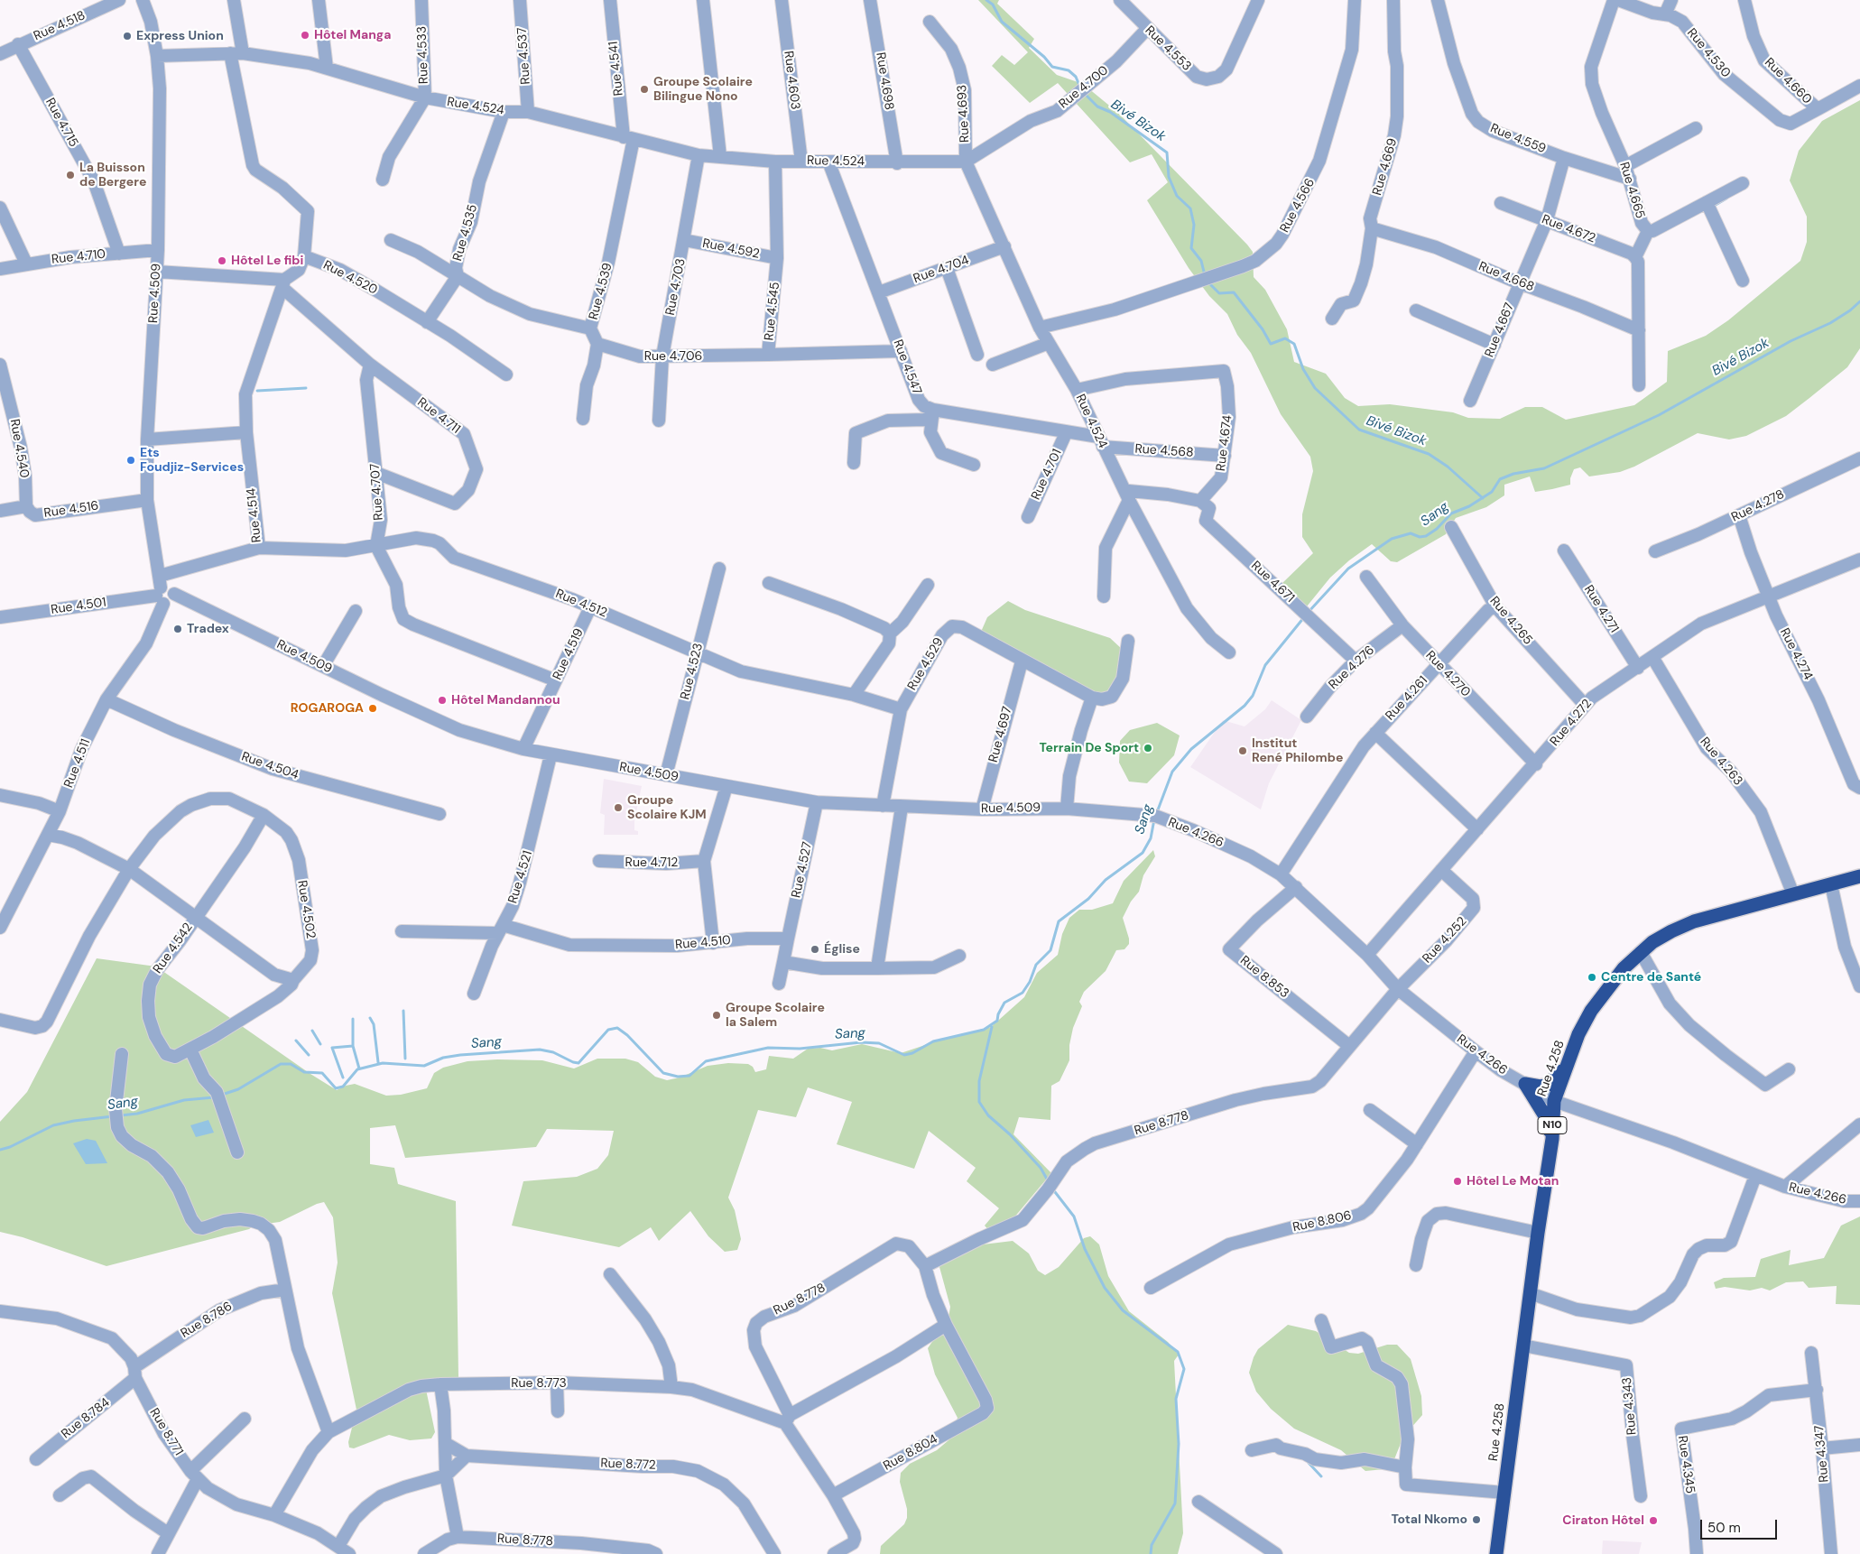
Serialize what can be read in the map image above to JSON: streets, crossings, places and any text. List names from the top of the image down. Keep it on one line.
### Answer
{"streets":{"highway":["Rue 4.258","N10"],"street":["Rue 4.518","Rue 4.553","Rue 4.530","Rue 4.533","Rue 4.537","Rue 4.541","Rue 4.603","Rue 4.698","Rue 4.660","Rue 4.700","Rue 4.524","Rue 4.693","Rue 4.715","Rue 4.559","Rue 4.669","Rue 4.665","Rue 4.566","Rue 4.672","Rue 4.535","Rue 4.592","Rue 4.710","Rue 4.704","Rue 4.668","Rue 4.520","Rue 4.703","Rue 4.539","Rue 4.509","Rue 4.545","Rue 4.667","Rue 4.706","Rue 4.547","Rue 4.711","Rue 4.674","Rue 4.540","Rue 4.568","Rue 4.701","Rue 4.707","Rue 4.278","Rue 4.516","Rue 4.514","Rue 4.671","Rue 4.512","Rue 4.501","Rue 4.271","Rue 4.265","Rue 4.519","Rue 4.274","Rue 4.529","Rue 4.276","Rue 4.523","Rue 4.270","Rue 4.261","Rue 4.272","Rue 4.697","Rue 4.263","Rue 4.511","Rue 4.504","Rue 4.266","Rue 4.712","Rue 4.527","Rue 4.521","Rue 4.502","Rue 4.252","Rue 4.510","Rue 4.542","Rue 8.853","Rue 8.778","Rue 8.806","Rue 8.786","Rue 8.773","Rue 4.343","Rue 8.784","Rue 8.771","Rue 8.804","Rue 4.347","Rue 8.772","Rue 4.345"]},"crossings":[["Rue 4.518","Rue 4.715"],["Rue 4.553","Rue 4.700"],["Rue 4.530","Rue 4.660"],["Rue 4.533","Rue 4.524"],["Rue 4.537","Rue 4.524"],["Rue 4.541","Rue 4.524"],["Rue 4.541","Rue 4.539"],["Rue 4.603","Rue 4.524"],["Rue 4.698","Rue 4.524"],["Rue 4.700","Rue 4.524"],["Rue 4.700","Rue 4.693"],["Rue 4.524","Rue 4.693"],["Rue 4.524","Rue 4.566"],["Rue 4.524","Rue 4.535"],["Rue 4.524","Rue 4.704"],["Rue 4.524","Rue 4.703"],["Rue 4.524","Rue 4.539"],["Rue 4.524","Rue 4.509"],["Rue 4.524","Rue 4.545"],["Rue 4.524","Rue 4.547"],["Rue 4.524","Rue 4.674"],["Rue 4.524","Rue 4.568"],["Rue 4.715","Rue 4.710"],["Rue 4.559","Rue 4.665"],["Rue 4.559","Rue 4.667"],["Rue 4.669","Rue 4.668"],["Rue 4.665","Rue 4.672"],["Rue 4.672","Rue 4.667"],["Rue 4.535","Rue 4.520"],["Rue 4.535","Rue 4.539"],["Rue 4.592","Rue 4.703"],["Rue 4.592","Rue 4.545"],["Rue 4.710","Rue 4.509"],["Rue 4.704","Rue 4.547"],["Rue 4.668","Rue 4.667"],["Rue 4.703","Rue 4.706"],["Rue 4.509","Rue 4.516"],["Rue 4.509","Rue 4.514"],["Rue 4.509","Rue 4.501"],["Rue 4.509","Rue 4.519"],["Rue 4.509","Rue 4.529"],["Rue 4.509","Rue 4.523"],["Rue 4.509","Rue 4.697"],["Rue 4.509","Rue 4.511"],["Rue 4.509","Rue 4.266"],["Rue 4.509","Rue 4.527"],["Rue 4.509","Rue 4.521"],["Rue 4.545","Rue 4.706"],["Rue 4.545","Rue 4.547"],["Rue 4.711","Rue 4.707"],["Rue 4.674","Rue 4.568"],["Rue 4.674","Rue 4.671"],["Rue 4.540","Rue 4.516"],["Rue 4.707","Rue 4.512"],["Rue 4.278","Rue 4.274"],["Rue 4.514","Rue 4.512"],["Rue 4.514","Rue 4.501"],["Rue 4.514","Rue 4.511"],["Rue 4.671","Rue 4.276"],["Rue 4.512","Rue 4.519"],["Rue 4.512","Rue 4.529"],["Rue 4.512","Rue 4.523"],["Rue 4.501","Rue 4.511"],["Rue 4.271","Rue 4.272"],["Rue 4.265","Rue 4.261"],["Rue 4.265","Rue 4.272"],["Rue 4.274","Rue 4.272"],["Rue 4.529","Rue 4.697"],["Rue 4.276","Rue 4.270"],["Rue 4.270","Rue 4.261"],["Rue 4.270","Rue 4.272"],["Rue 4.261","Rue 4.266"],["Rue 4.272","Rue 4.263"],["Rue 4.272","Rue 4.266"],["Rue 4.272","Rue 4.252"],["Rue 4.263","Rue 4.258"],["Rue 4.511","Rue 4.504"],["Rue 4.266","Rue 4.252"],["Rue 4.266","Rue 8.853"],["Rue 4.266","Rue 4.258"],["Rue 4.266","Rue 8.778"],["Rue 4.266","Rue 8.806"],["Rue 4.527","Rue 4.510"],["Rue 4.521","Rue 4.510"],["Rue 4.502","Rue 4.542"],["Rue 4.252","Rue 8.778"],["Rue 8.853","Rue 8.778"],["Rue 4.258","Rue 4.343"],["Rue 8.778","Rue 8.773"],["Rue 8.778","Rue 8.804"],["Rue 8.786","Rue 8.784"],["Rue 8.786","Rue 8.771"],["Rue 8.784","Rue 8.771"],["Rue 4.347","Rue 4.345"]],"water":["Bivé Bizok","Sang"],"places":["Hôtel Manga","Express Union","Groupe Scolaire Bilingue Nono","La Buisson de Bergere","Hôtel Le fibi","Ets Foudjiz-Services","Tradex","Hôtel Mandannou","ROGAROGA","Terrain De Sport","Institut René Philombe","Groupe Scolaire KJM","Église","Centre de Santé","Groupe Scolaire la Salem","Hôtel Le Motan","Total Nkomo","Ciraton Hôtel"],"scale_bar":"50 m"}
